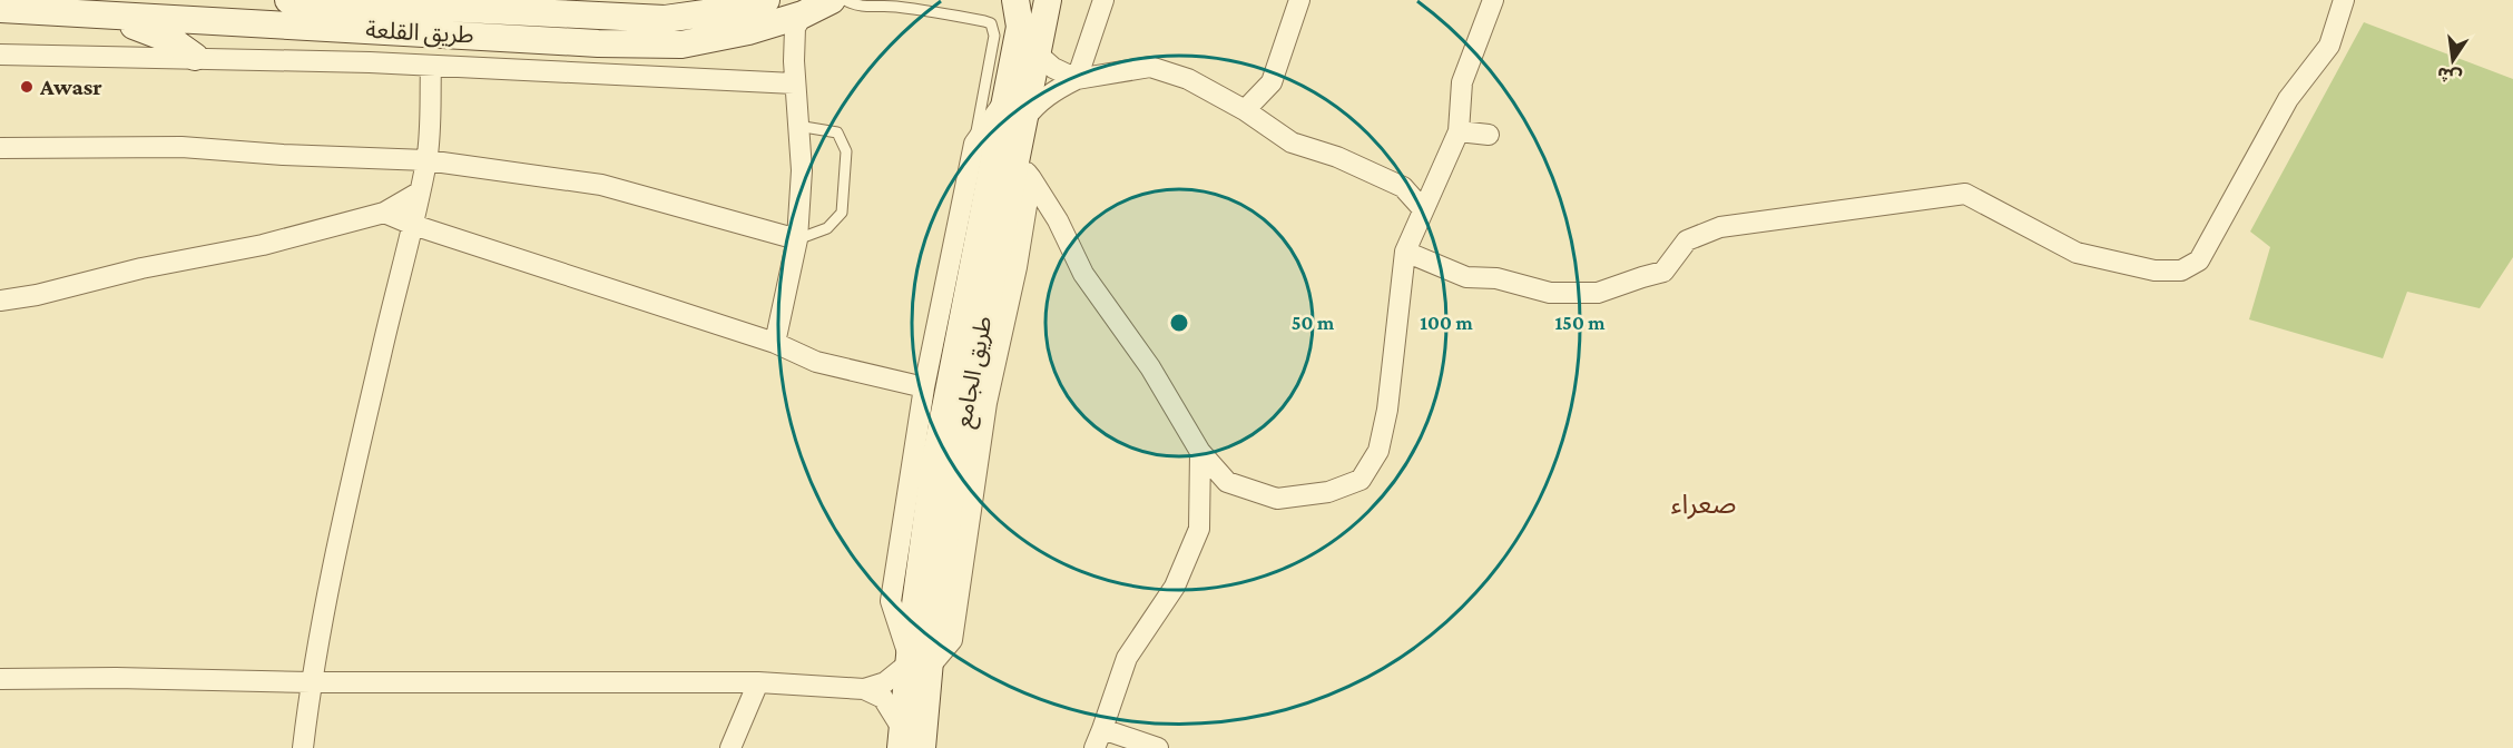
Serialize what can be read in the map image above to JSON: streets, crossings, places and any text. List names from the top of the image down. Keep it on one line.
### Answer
{"streets":{"main road":["طريق القلعة","طريق الجامع"]},"districts":["صعراء"],"places":["Awasr"],"north":"bottom","rings":["50 m","100 m","150 m"]}
